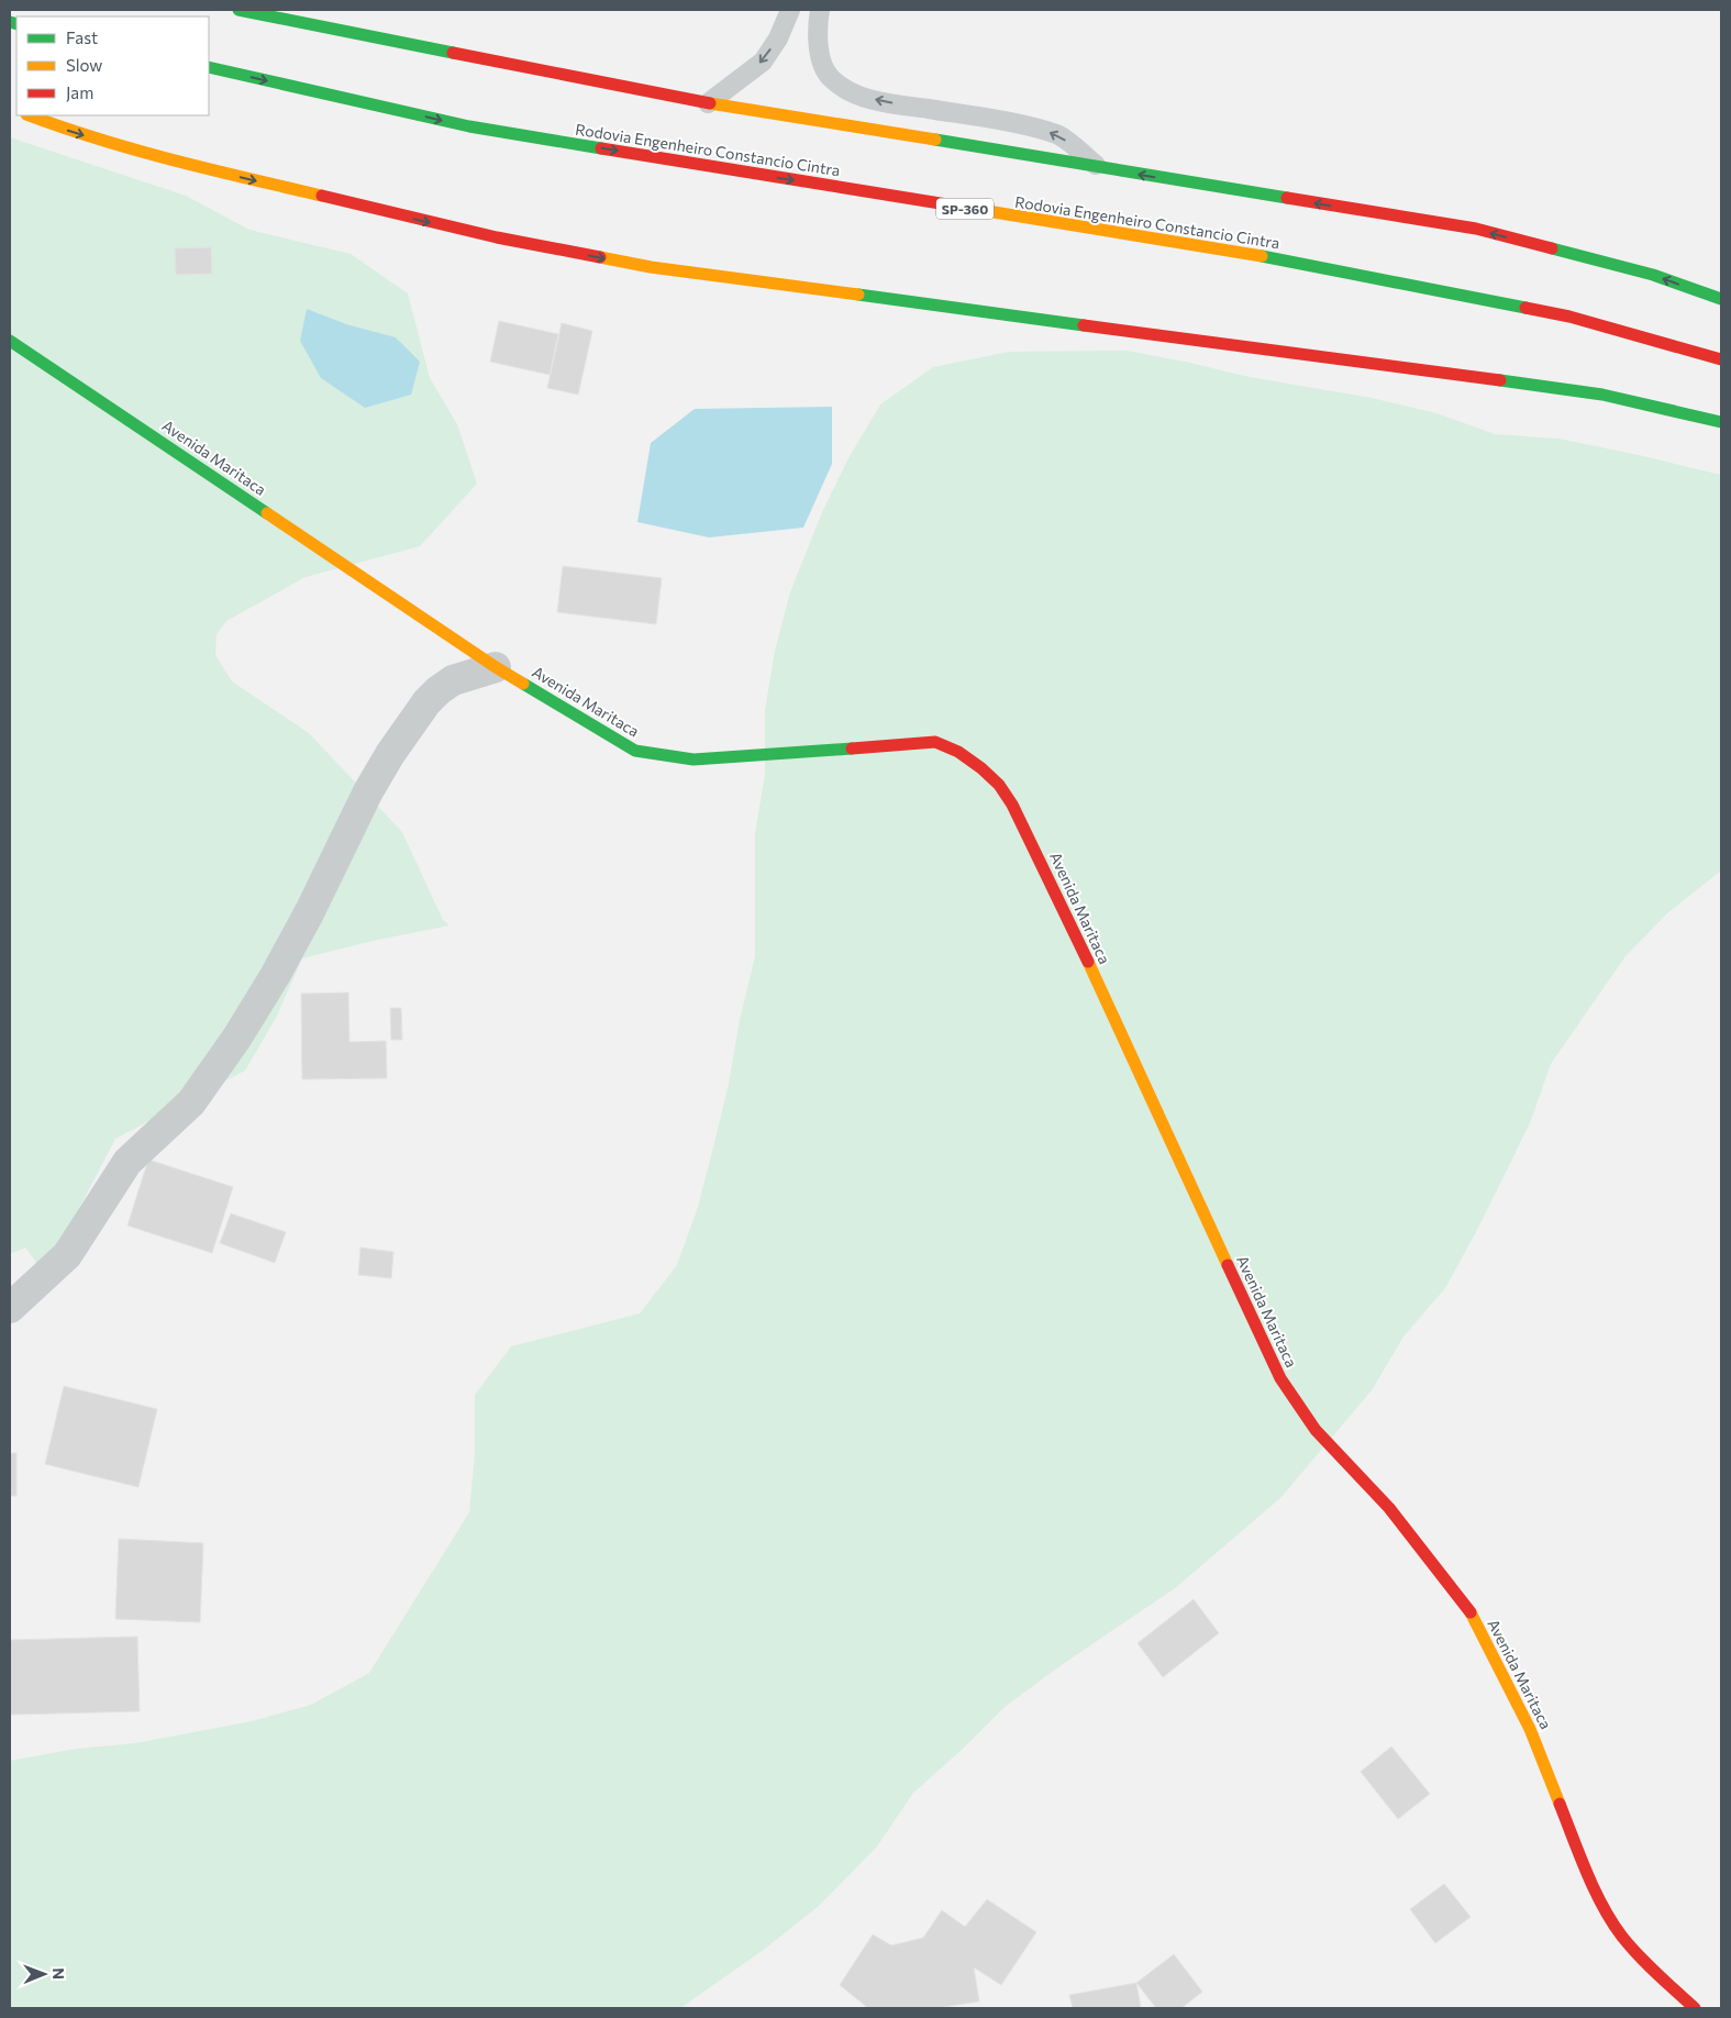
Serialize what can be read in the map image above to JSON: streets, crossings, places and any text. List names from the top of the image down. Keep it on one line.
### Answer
{"streets":{"main road":["Rodovia Engenheiro Constancio Cintra","SP-360","Avenida Maritaca"]},"legend":["Fast","Slow","Jam"],"north":"right"}
